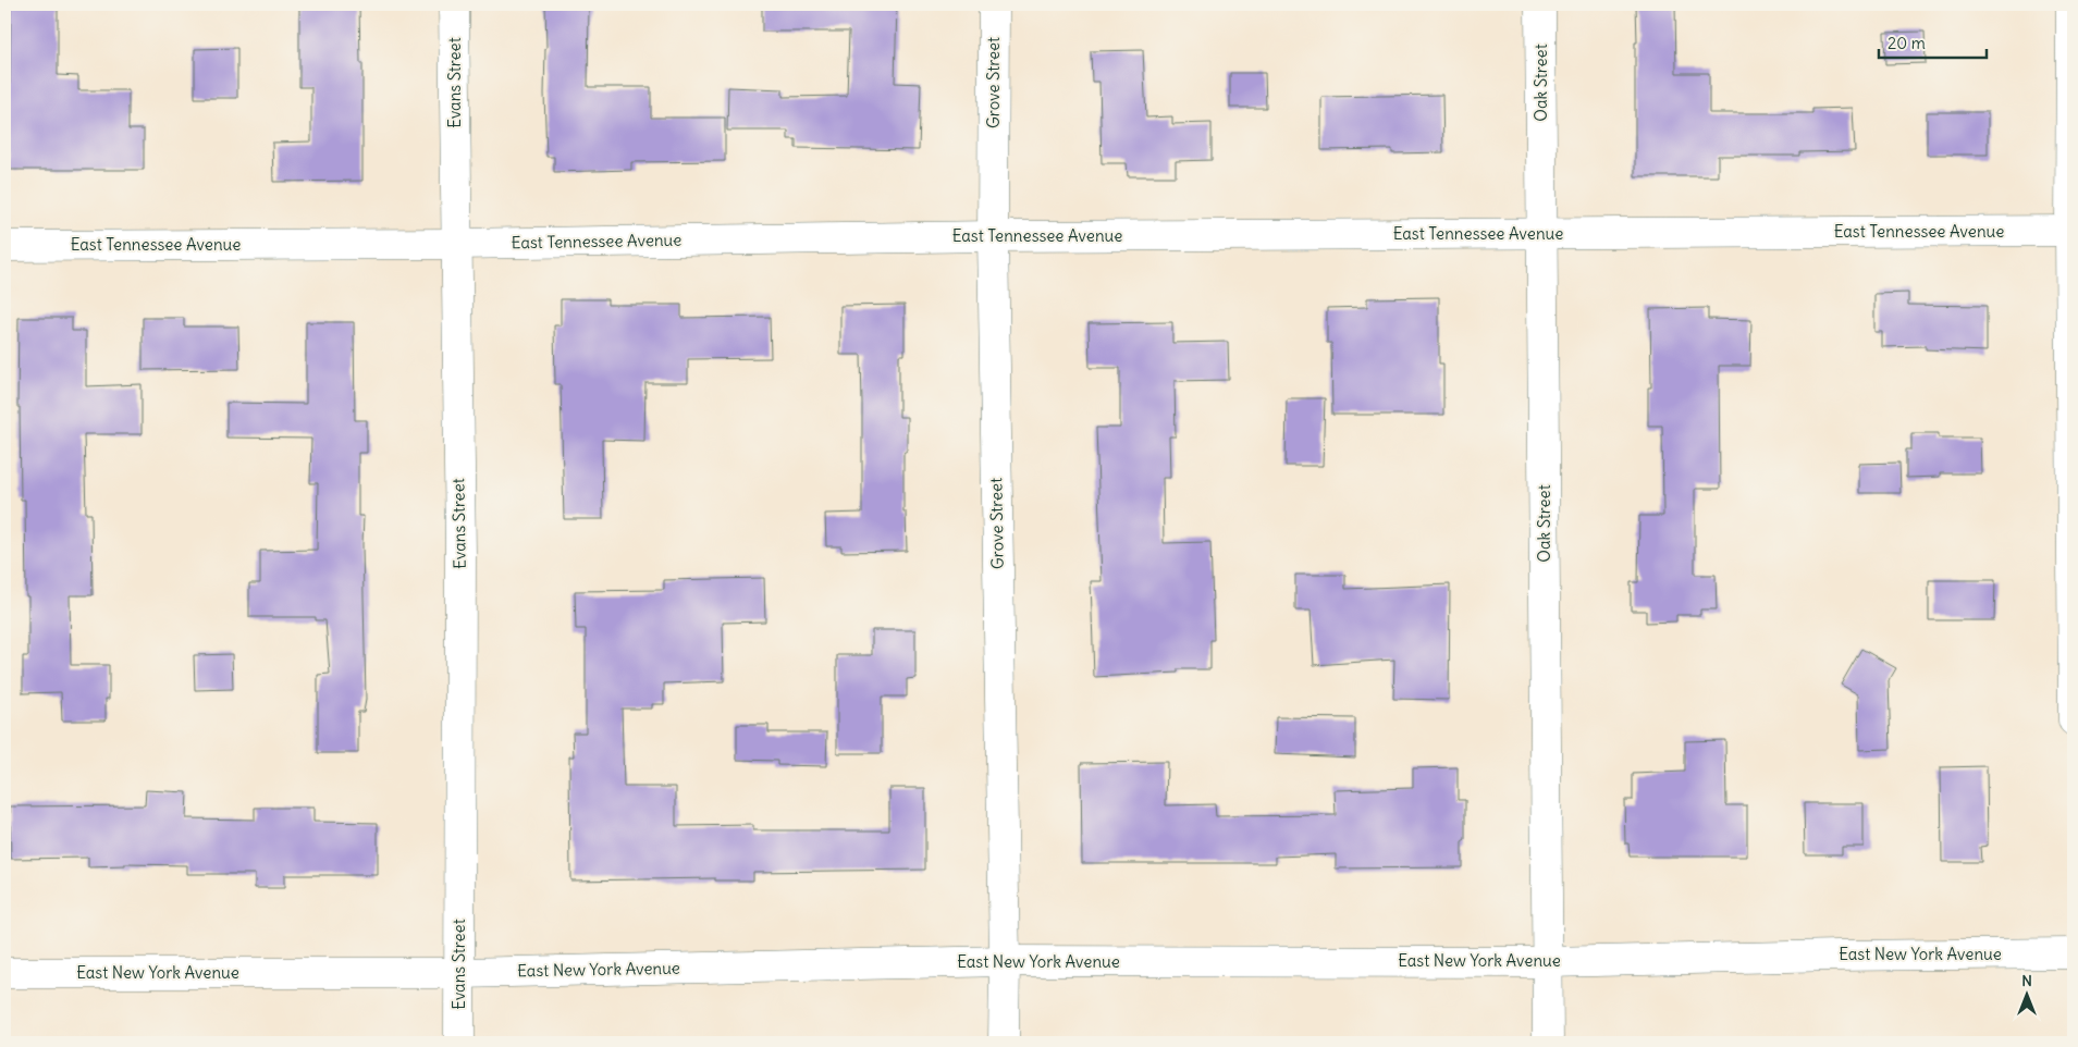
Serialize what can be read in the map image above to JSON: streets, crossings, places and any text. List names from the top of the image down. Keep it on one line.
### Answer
{"streets":{"street":["Evans Street","Grove Street","Oak Street","East Tennessee Avenue","East New York Avenue"]},"crossings":[["Evans Street","East Tennessee Avenue"],["Evans Street","East New York Avenue"],["Grove Street","East Tennessee Avenue"],["Grove Street","East New York Avenue"],["Oak Street","East Tennessee Avenue"],["Oak Street","East New York Avenue"]],"scale_bar":"20 m","north":"top"}
